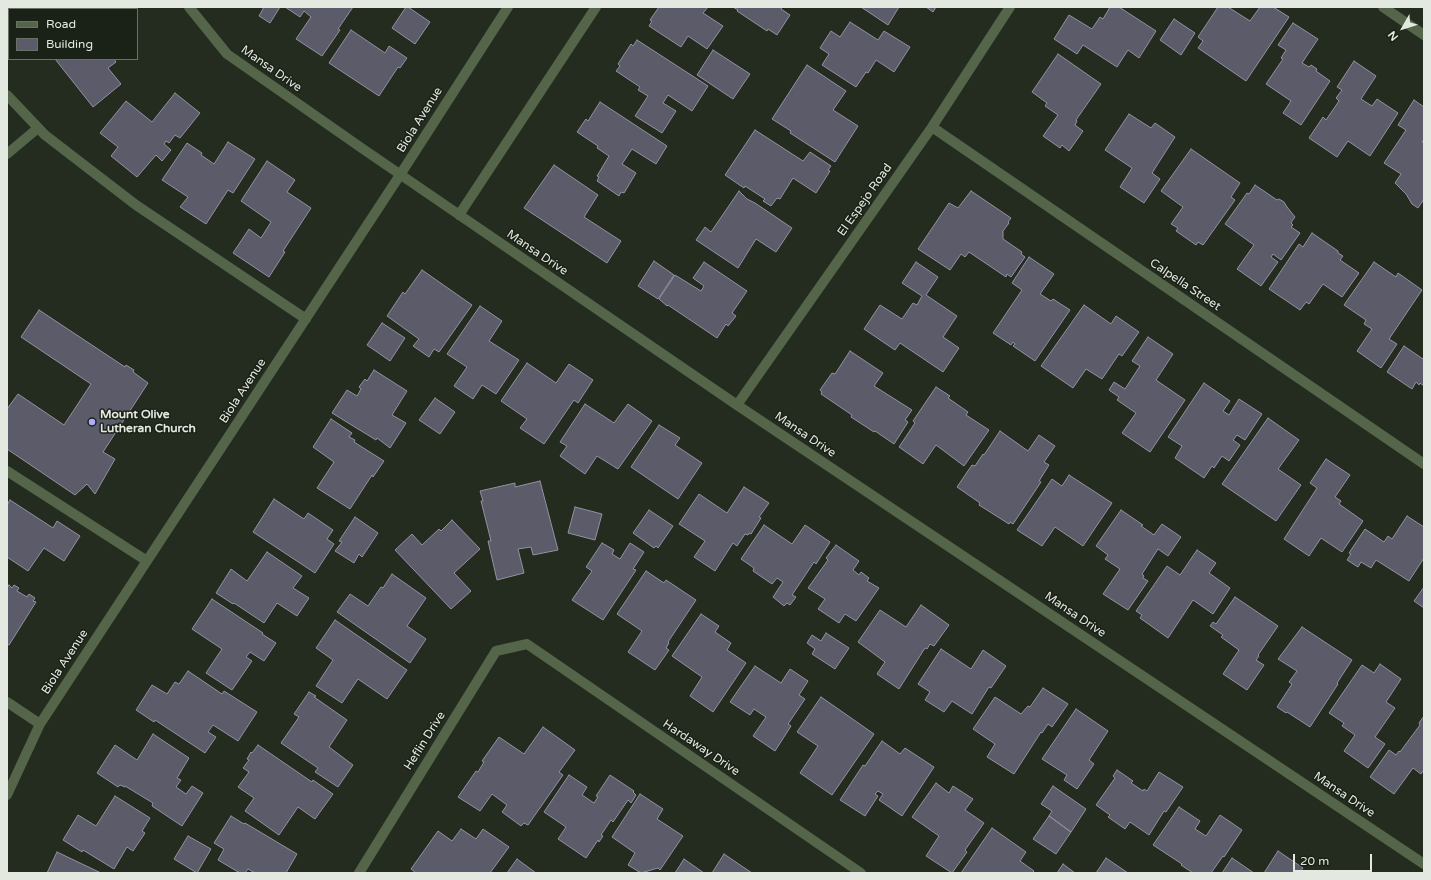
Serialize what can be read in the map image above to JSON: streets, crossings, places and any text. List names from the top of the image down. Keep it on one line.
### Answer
{"streets":{"street":["Mansa Drive","Biola Avenue","El Espejo Road","Calpella Street","Heflin Drive","Hardaway Drive"]},"crossings":[["Mansa Drive","Biola Avenue"],["Mansa Drive","El Espejo Road"],["El Espejo Road","Calpella Street"],["Heflin Drive","Hardaway Drive"]],"places":["Mount Olive Lutheran Church"],"legend":["Road","Building"],"scale_bar":"20 m","north":"bottom left"}
